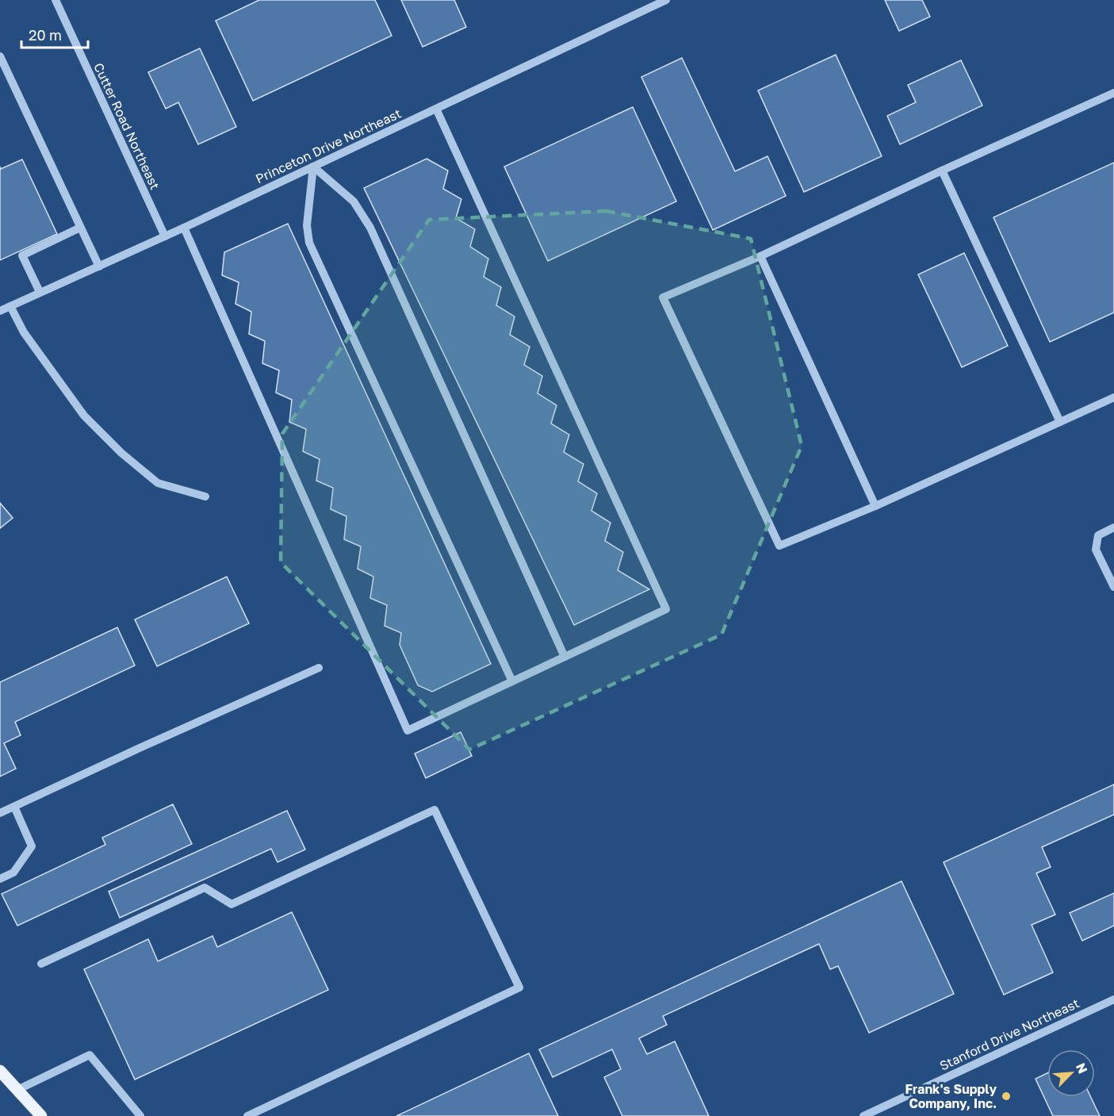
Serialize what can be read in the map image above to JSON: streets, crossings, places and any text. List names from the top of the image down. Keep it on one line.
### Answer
{"streets":{"street":["Cutter Road Northeast","Princeton Drive Northeast","Stanford Drive Northeast"]},"crossings":[["Cutter Road Northeast","Princeton Drive Northeast"]],"places":["Frank's Supply Company, Inc."],"scale_bar":"20 m","north":"top right"}
